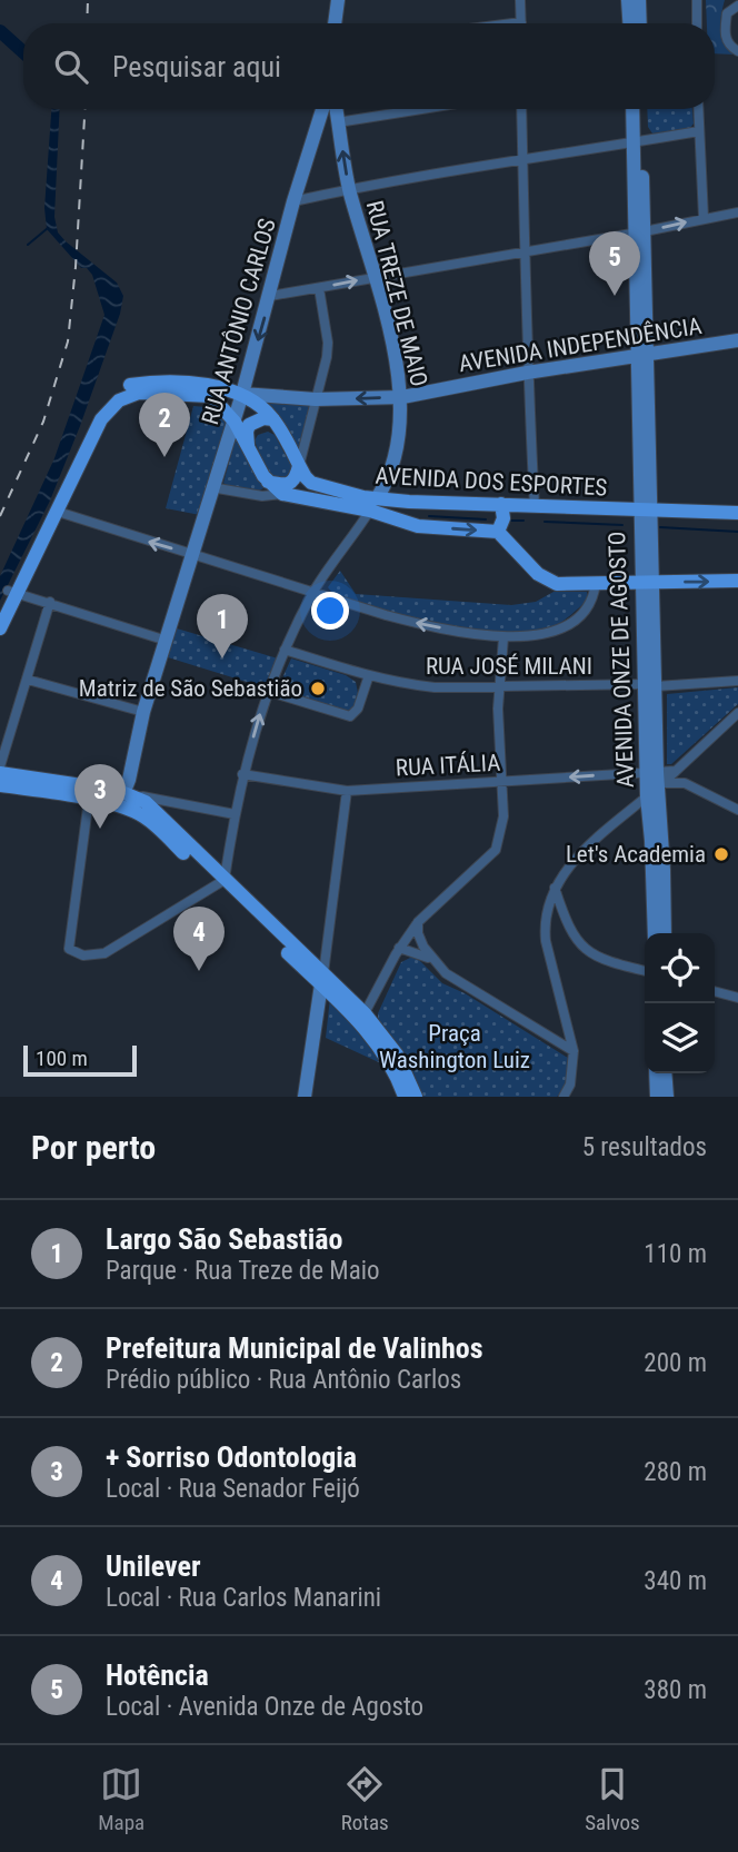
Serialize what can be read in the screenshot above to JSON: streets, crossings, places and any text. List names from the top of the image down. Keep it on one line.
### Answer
{"streets":{"main road":["RUA TREZE DE MAIO","RUA ANTÔNIO CARLOS","AVENIDA INDEPENDÊNCIA","AVENIDA DOS ESPORTES","AVENIDA ONZE DE AGOSTO"],"street":["RUA JOSÉ MILANI","RUA ITÁLIA"]},"crossings":[["RUA TREZE DE MAIO","AVENIDA INDEPENDÊNCIA"],["RUA TREZE DE MAIO","AVENIDA DOS ESPORTES"],["RUA TREZE DE MAIO","RUA JOSÉ MILANI"],["RUA TREZE DE MAIO","RUA ITÁLIA"],["RUA ANTÔNIO CARLOS","AVENIDA INDEPENDÊNCIA"],["RUA ANTÔNIO CARLOS","AVENIDA DOS ESPORTES"],["AVENIDA INDEPENDÊNCIA","AVENIDA DOS ESPORTES"],["AVENIDA INDEPENDÊNCIA","AVENIDA ONZE DE AGOSTO"],["AVENIDA DOS ESPORTES","AVENIDA ONZE DE AGOSTO"],["AVENIDA ONZE DE AGOSTO","RUA JOSÉ MILANI"],["AVENIDA ONZE DE AGOSTO","RUA ITÁLIA"]],"one_way":["RUA ITÁLIA"],"parks":["Praça Washington Luiz"],"places":["Matriz de São Sebastião","Let's Academia"],"scale_bar":"100 m","page":{"search":"Pesquisar aqui","pins":["5","2","1","3","4"],"scale":"100 m","heading":["Por perto","5 resultados"],"list":[{"mark":"1","name":"Largo São Sebastião","note":"Parque · Rua Treze de Maio","value":"110 m"},{"mark":"2","name":"Prefeitura Municipal de Valinhos","note":"Prédio público · Rua Antônio Carlos","value":"200 m"},{"mark":"3","name":"+ Sorriso Odontologia","note":"Local · Rua Senador Feijó","value":"280 m"},{"mark":"4","name":"Unilever","note":"Local · Rua Carlos Manarini","value":"340 m"},{"mark":"5","name":"Hotência","note":"Local · Avenida Onze de Agosto","value":"380 m"}],"nav":["Mapa","Rotas","Salvos"]}}
